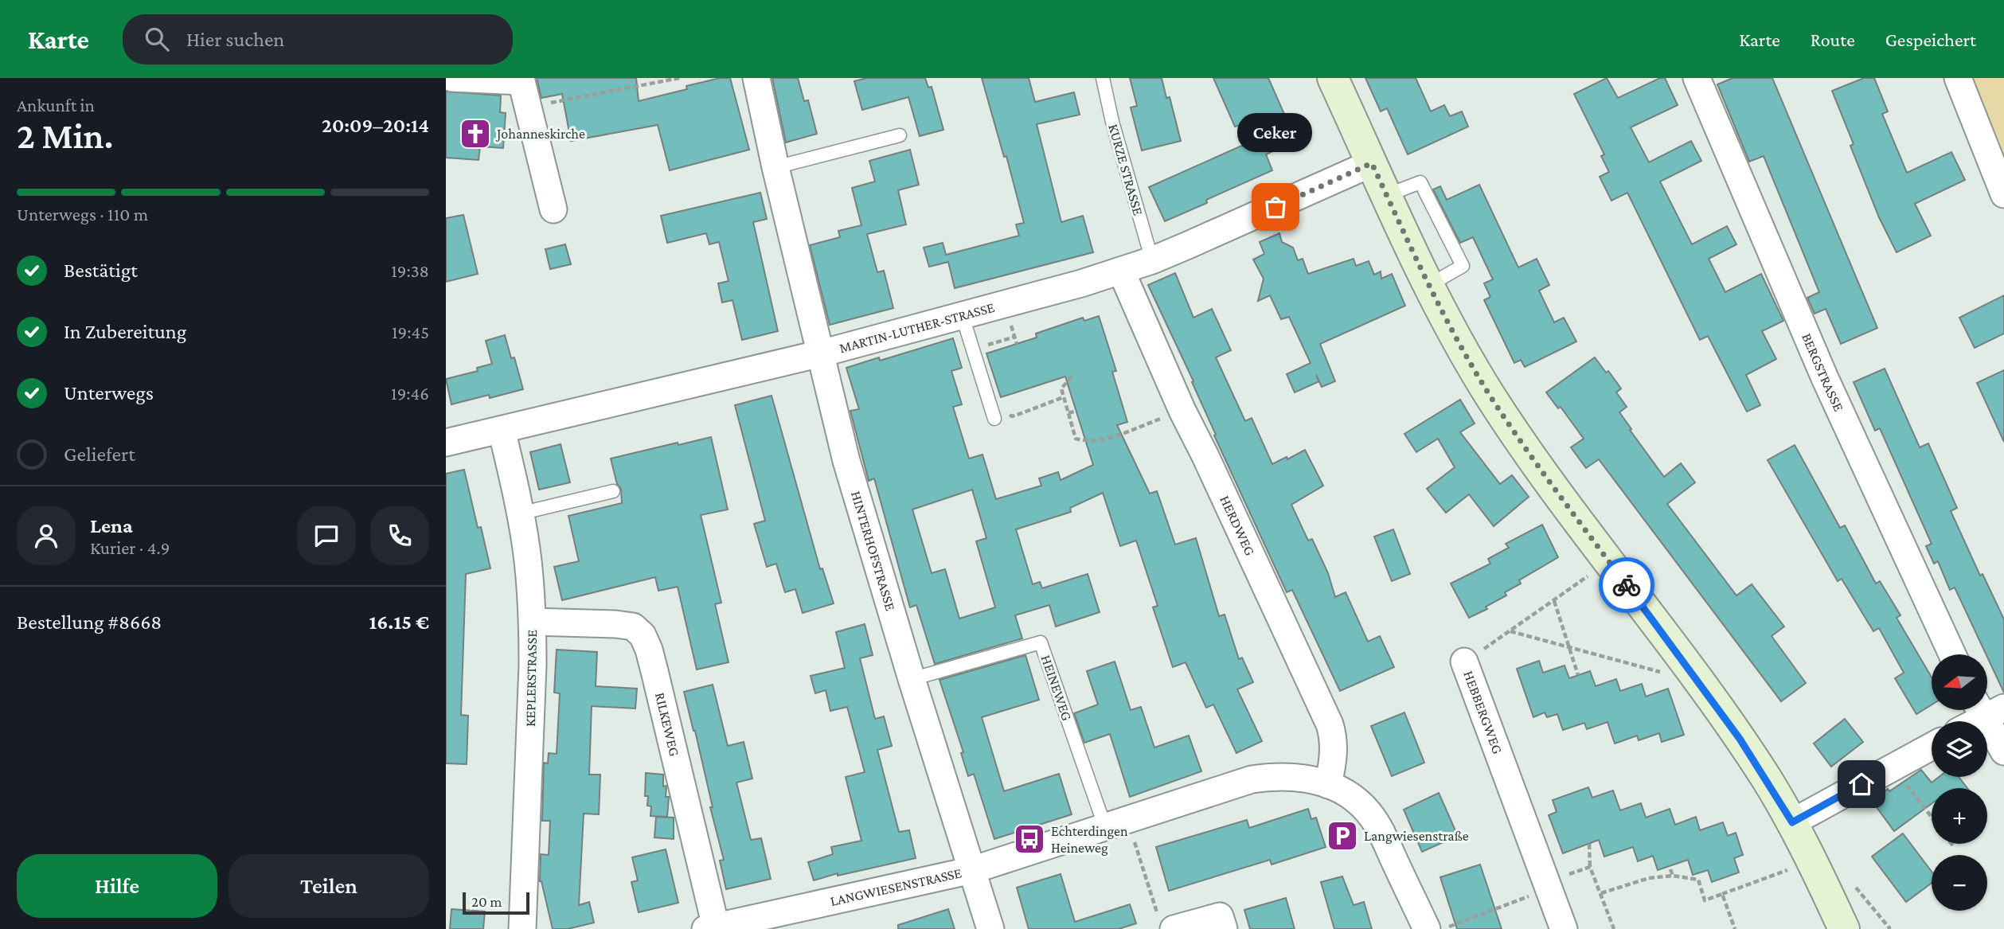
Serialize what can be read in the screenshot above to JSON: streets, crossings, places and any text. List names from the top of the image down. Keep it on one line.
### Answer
{"streets":{"street":["MARTIN-LUTHER-STRASSE","BERGSTRASSE","HERDWEG","HINTERHOFSTRASSE","KEPLERSTRASSE","HEBBERGWEG","RILKEWEG","LANGWIESENSTRASSE"],"lane":["KURZE STRASSE","HEINEWEG"]},"crossings":[["KURZE STRASSE","MARTIN-LUTHER-STRASSE"],["MARTIN-LUTHER-STRASSE","HERDWEG"],["MARTIN-LUTHER-STRASSE","HINTERHOFSTRASSE"],["MARTIN-LUTHER-STRASSE","KEPLERSTRASSE"],["HERDWEG","LANGWIESENSTRASSE"],["HINTERHOFSTRASSE","HEINEWEG"],["HINTERHOFSTRASSE","LANGWIESENSTRASSE"],["KEPLERSTRASSE","RILKEWEG"],["HEINEWEG","LANGWIESENSTRASSE"],["RILKEWEG","LANGWIESENSTRASSE"]],"places":{"church":["Johanneskirche"],"other":["Ceker"],"parking":["Langwiesenstraße"],"bus stop":["Echterdingen Heineweg"]},"scale_bar":"20 m","north":"left","page":{"header":"Karte","search":"Hier suchen","nav":["Karte","Route","Gespeichert"],"heading":["2 Min.","Ankunft in","20:09–20:14"],"panel":["Lena","Kurier · 4.9","Bestellung #8668","16.15 €"],"bubble":"Ceker","bar":"Unterwegs · 110 m","list":[["Bestätigt","19:38"],["In Zubereitung","19:45"],["Unterwegs","19:46"],"Geliefert"],"map_buttons":["+","−"],"buttons":["Hilfe","Teilen"],"scale":"20 m"}}
